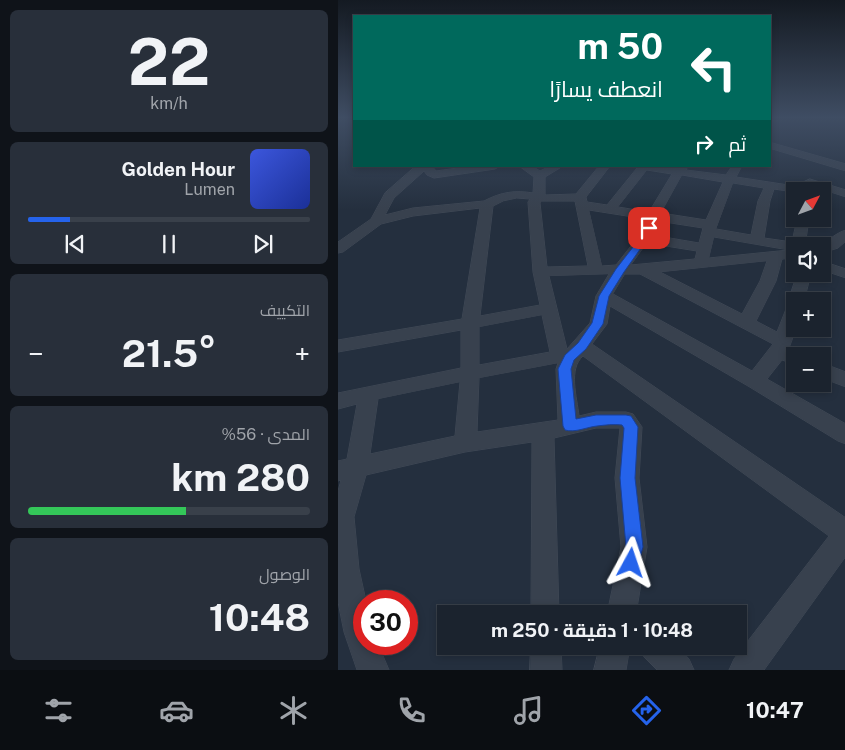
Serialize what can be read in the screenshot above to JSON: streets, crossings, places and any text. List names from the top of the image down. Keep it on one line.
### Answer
{"north":"top right","page":{"tile":[["22","km/h"],"التكييف",["المدى · 56%","280 km"],["الوصول","10:48"]],"turn":["50 m","انعطف يسارًا"],"then":"ثم","song":["Golden Hour","Lumen"],"map_buttons":["+","−"],"heat":["−","21.5°","+"],"limit":"30","trip":"10:48 · 1 دقيقة · 250 m","tabs":"10:47"}}
